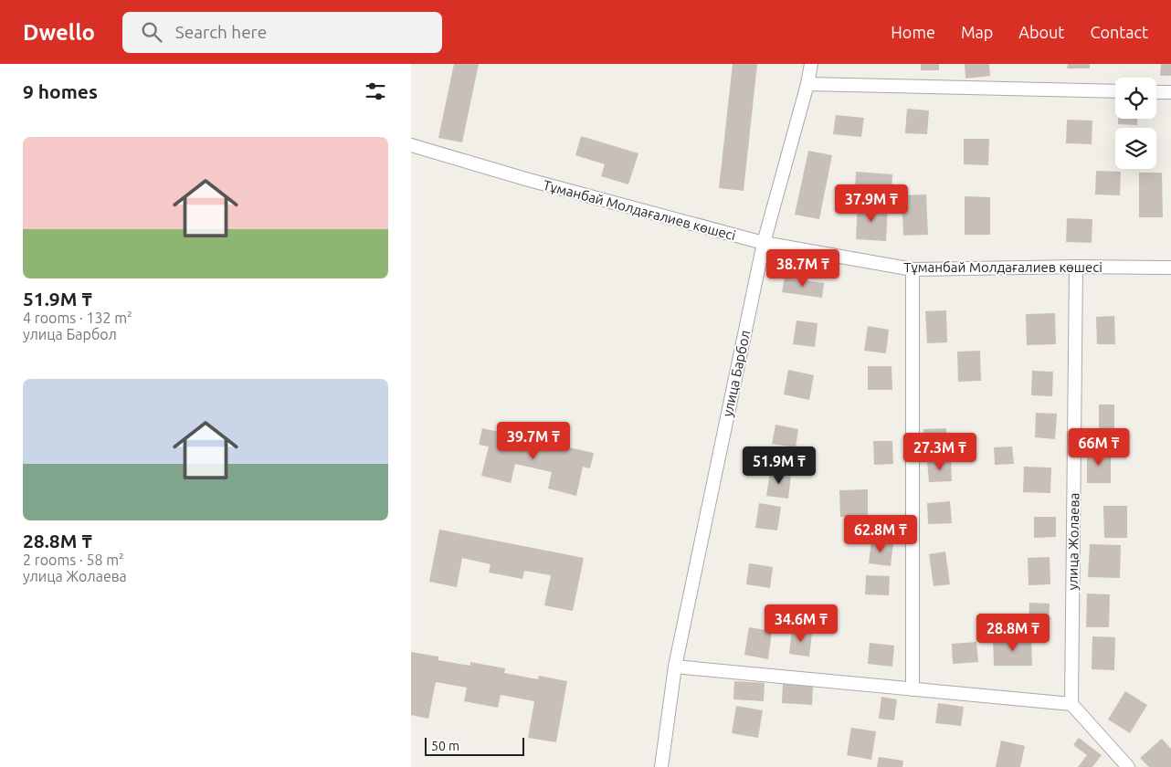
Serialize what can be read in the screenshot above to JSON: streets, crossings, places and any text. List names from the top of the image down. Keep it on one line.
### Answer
{"streets":{"street":["Тұманбай Молдағалиев көшесі","улица Барбол","улица Жолаева"]},"crossings":[["Тұманбай Молдағалиев көшесі","улица Барбол"],["Тұманбай Молдағалиев көшесі","улица Жолаева"]],"scale_bar":"50 m","page":{"header":"Dwello","search":"Search here","nav":["Home","Map","About","Contact"],"heading":"9 homes","list":[{"name":"51.9M ₸","note":"4 rooms · 132 m² · улица Барбол"},{"name":"28.8M ₸","note":"2 rooms · 58 m² · улица Жолаева"}],"price":["37.9M ₸","38.7M ₸","39.7M ₸","66M ₸","27.3M ₸","51.9M ₸","62.8M ₸","34.6M ₸","28.8M ₸"],"scale":"50 m"}}
